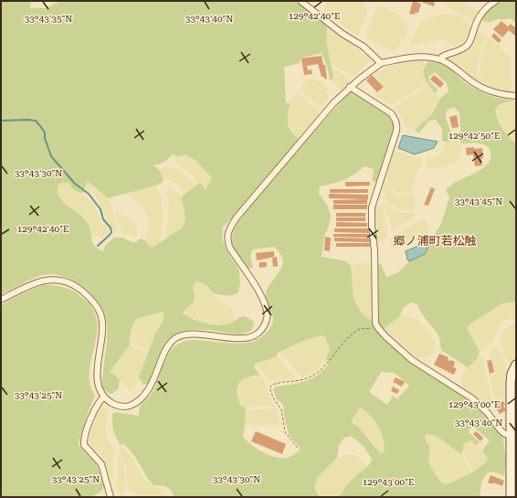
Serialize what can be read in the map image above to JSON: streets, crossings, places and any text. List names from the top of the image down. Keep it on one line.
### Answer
{"districts":["郷ノ浦町若松触"],"coordinates":["129°42'40\"E","33°43'35\"N","33°43'40\"N","129°42'50\"E","33°43'30\"N","33°43'45\"N","33°43'25\"N","129°43'00\"E"]}
